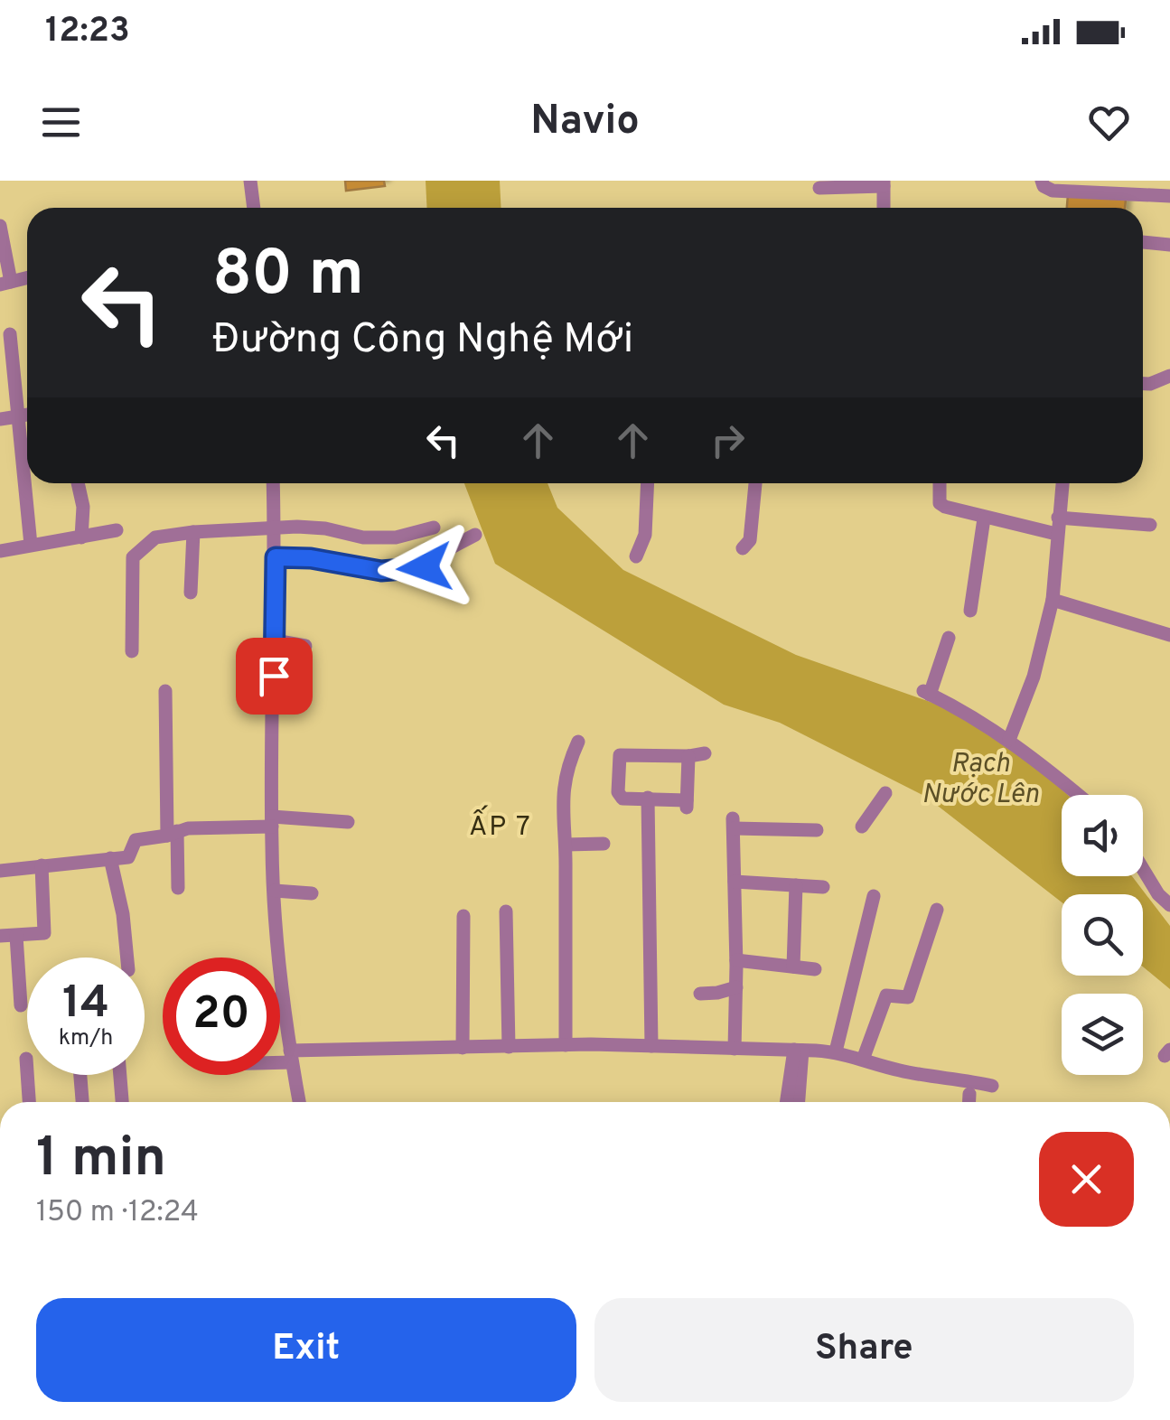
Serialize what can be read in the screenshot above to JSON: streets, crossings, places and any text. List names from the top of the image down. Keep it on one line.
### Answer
{"districts":["ẤP 7"],"water":["Rạch Nước Lên"],"page":{"status":"12:23","header":"Navio","turn":["80 m","Đường Công Nghệ Mới"],"speed":"14 km/h","limit":"20","heading":["1 min","150 m · 12:24"],"buttons":["Exit","Share"]}}
